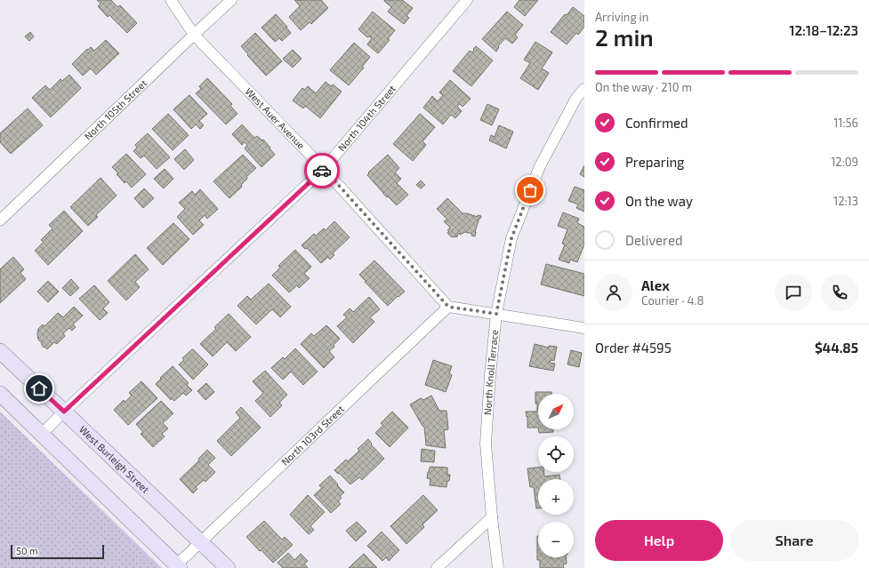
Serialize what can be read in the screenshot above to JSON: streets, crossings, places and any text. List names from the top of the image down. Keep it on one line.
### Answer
{"streets":{"main road":["West Burleigh Street"],"street":["North 105th Street","West Auer Avenue","North 104th Street","North Knoll Terrace","North 103rd Street"]},"crossings":[["North 105th Street","West Auer Avenue"],["West Auer Avenue","North 104th Street"],["West Auer Avenue","North 103rd Street"],["North 104th Street","West Burleigh Street"],["North 103rd Street","West Burleigh Street"]],"scale_bar":"50 m","north":"top right","page":{"heading":["2 min","Arriving in","12:18–12:23"],"panel":["Alex","Courier · 4.8","Order #4595","$44.85"],"bar":"On the way · 210 m","list":[["Confirmed","11:56"],["Preparing","12:09"],["On the way","12:13"],"Delivered"],"map_buttons":["+","−"],"buttons":["Help","Share"],"scale":"50 m"}}
